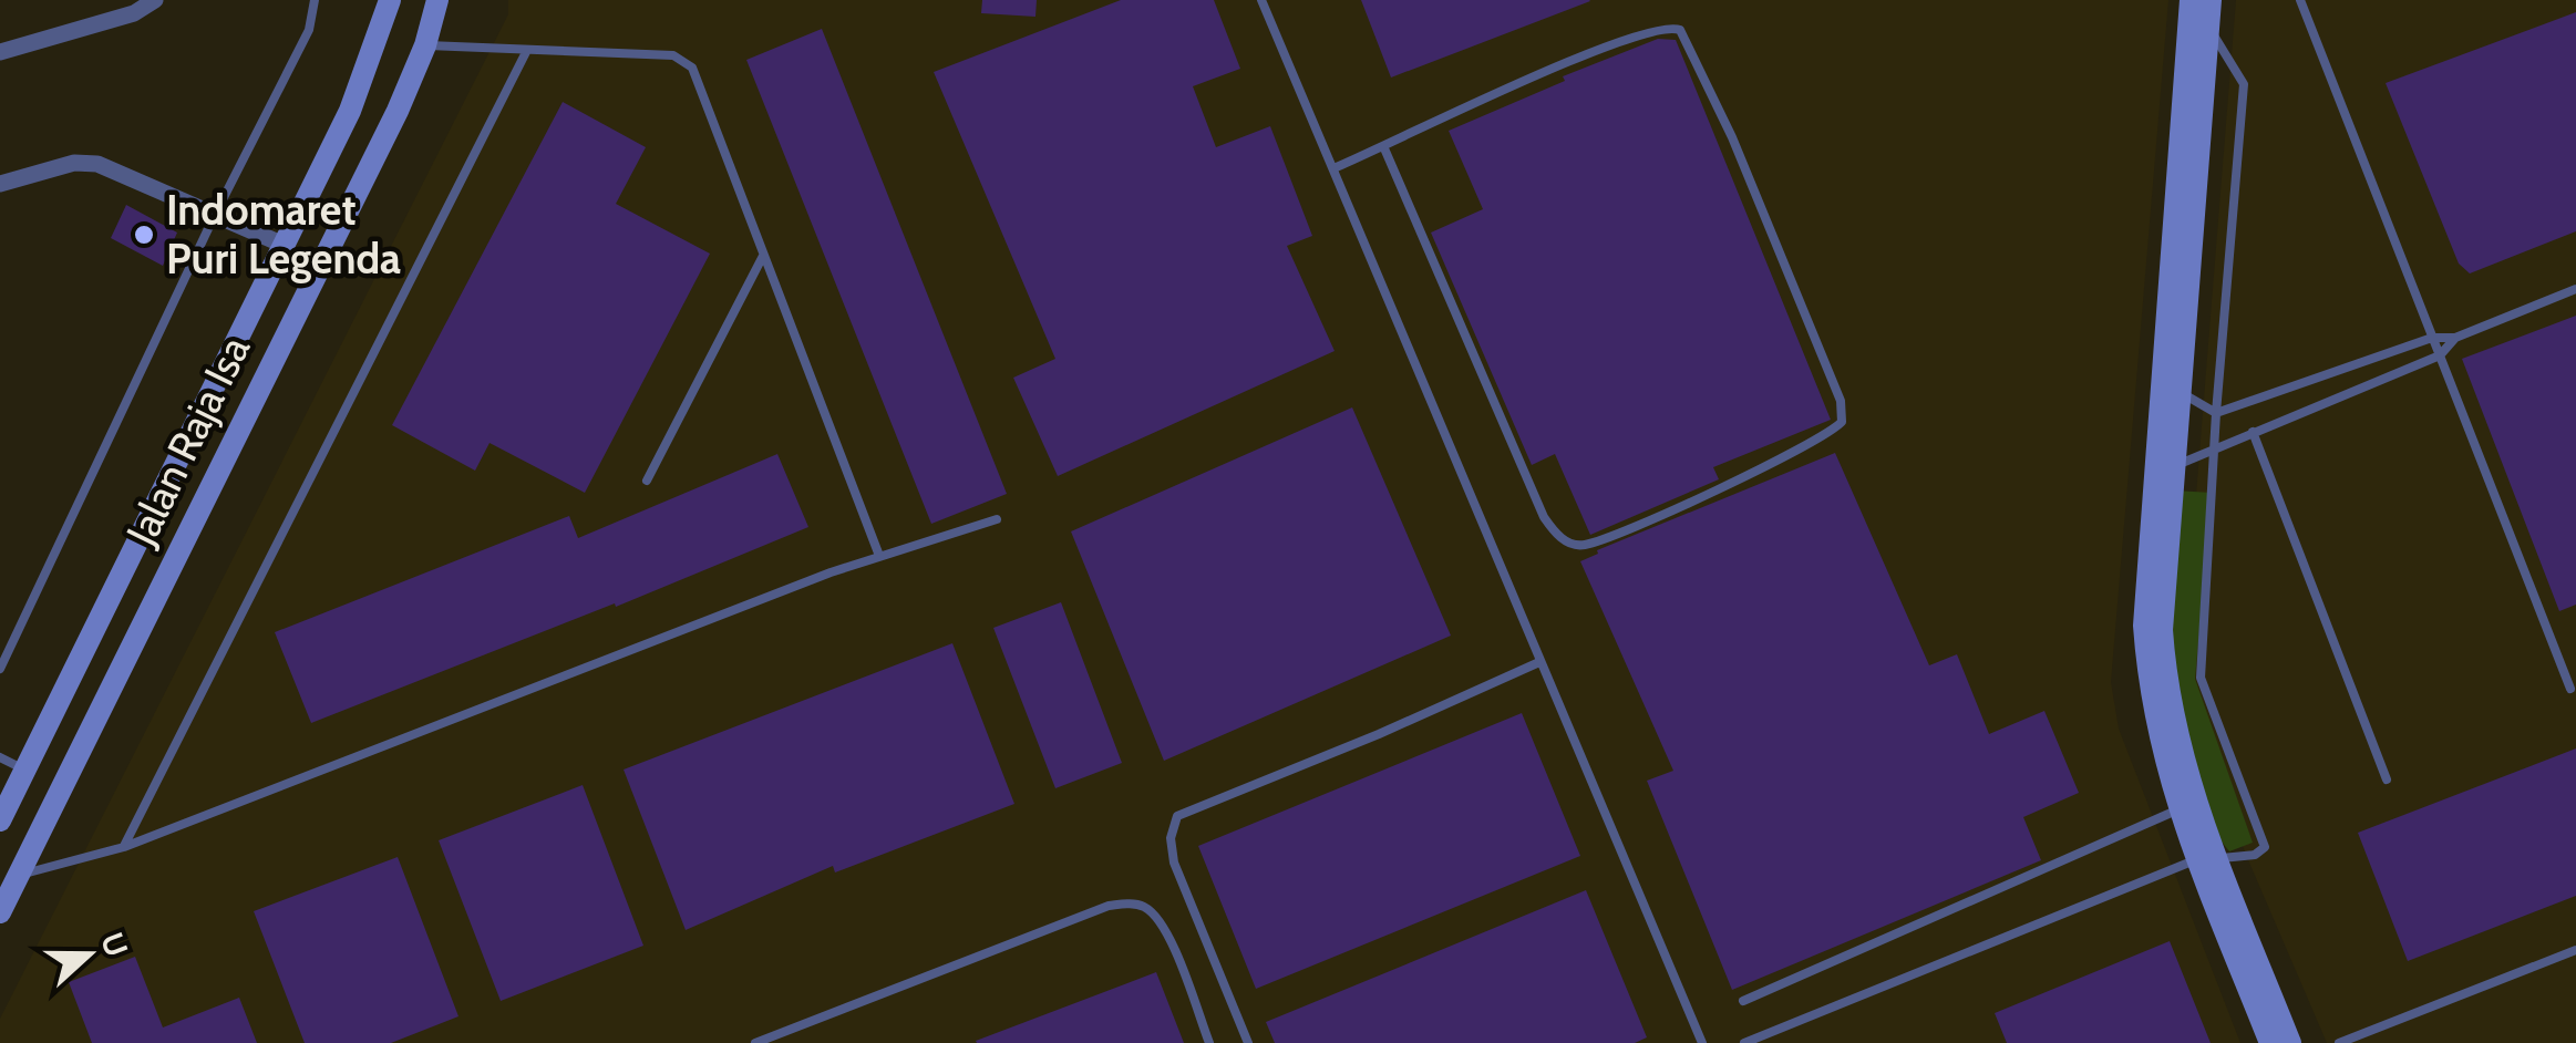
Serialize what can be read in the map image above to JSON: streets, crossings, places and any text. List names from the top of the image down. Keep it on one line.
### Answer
{"streets":{"main road":["Jalan Raja Isa"]},"places":["Indomaret Puri Legenda"],"north":"right"}
